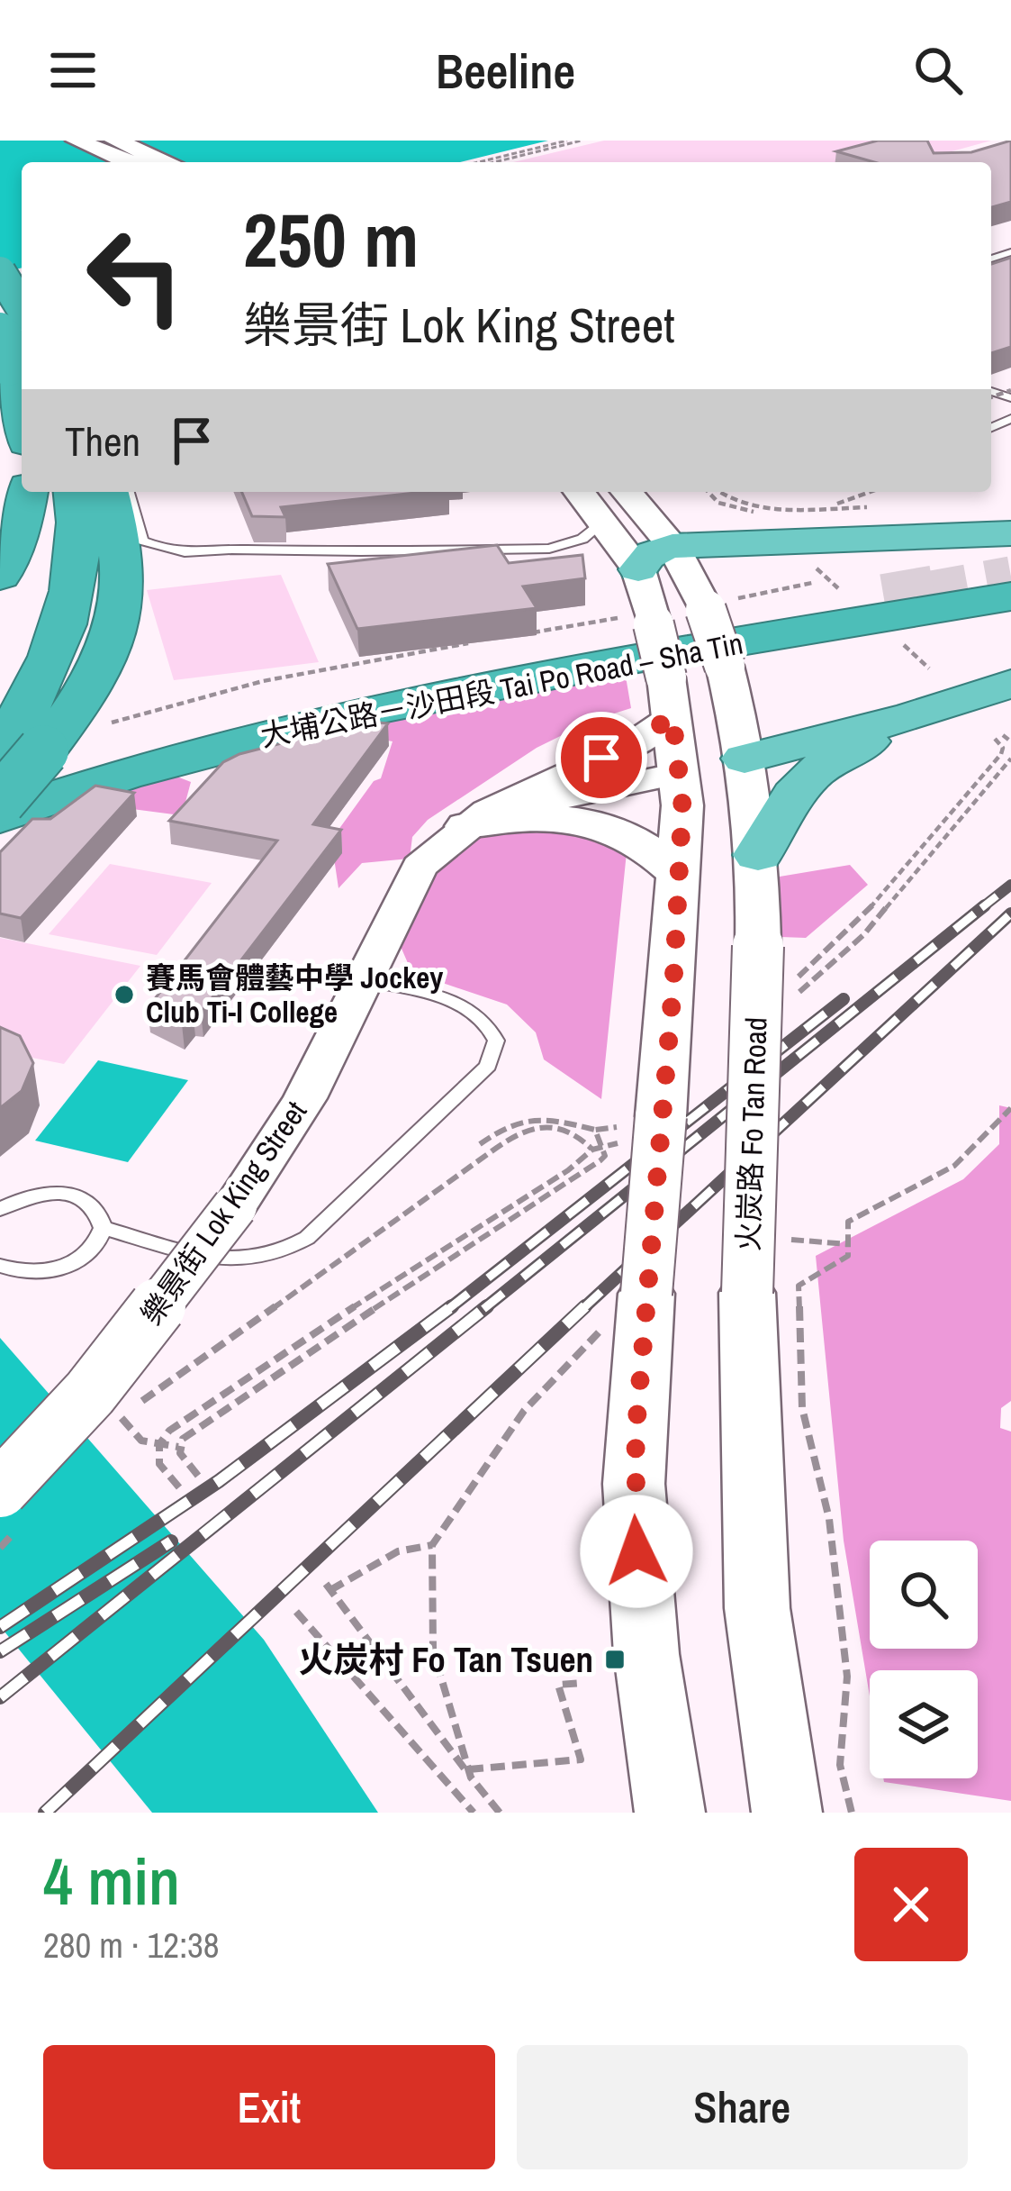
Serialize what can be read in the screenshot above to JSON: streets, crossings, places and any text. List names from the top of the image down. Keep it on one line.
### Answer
{"streets":{"highway":["大埔公路－沙田段 Tai Po Road – Sha Tin"],"main road":["火炭路 Fo Tan Road"],"street":["樂景街 Lok King Street"]},"places":{"other":["賽馬會體藝中學 Jockey Club Ti-I College"],"transit":["火炭村 Fo Tan Tsuen"]},"page":{"header":"Beeline","turn":["250 m","樂景街 Lok King Street"],"then":"Then","heading":["4 min","280 m · 12:38"],"buttons":["Exit","Share"]}}
